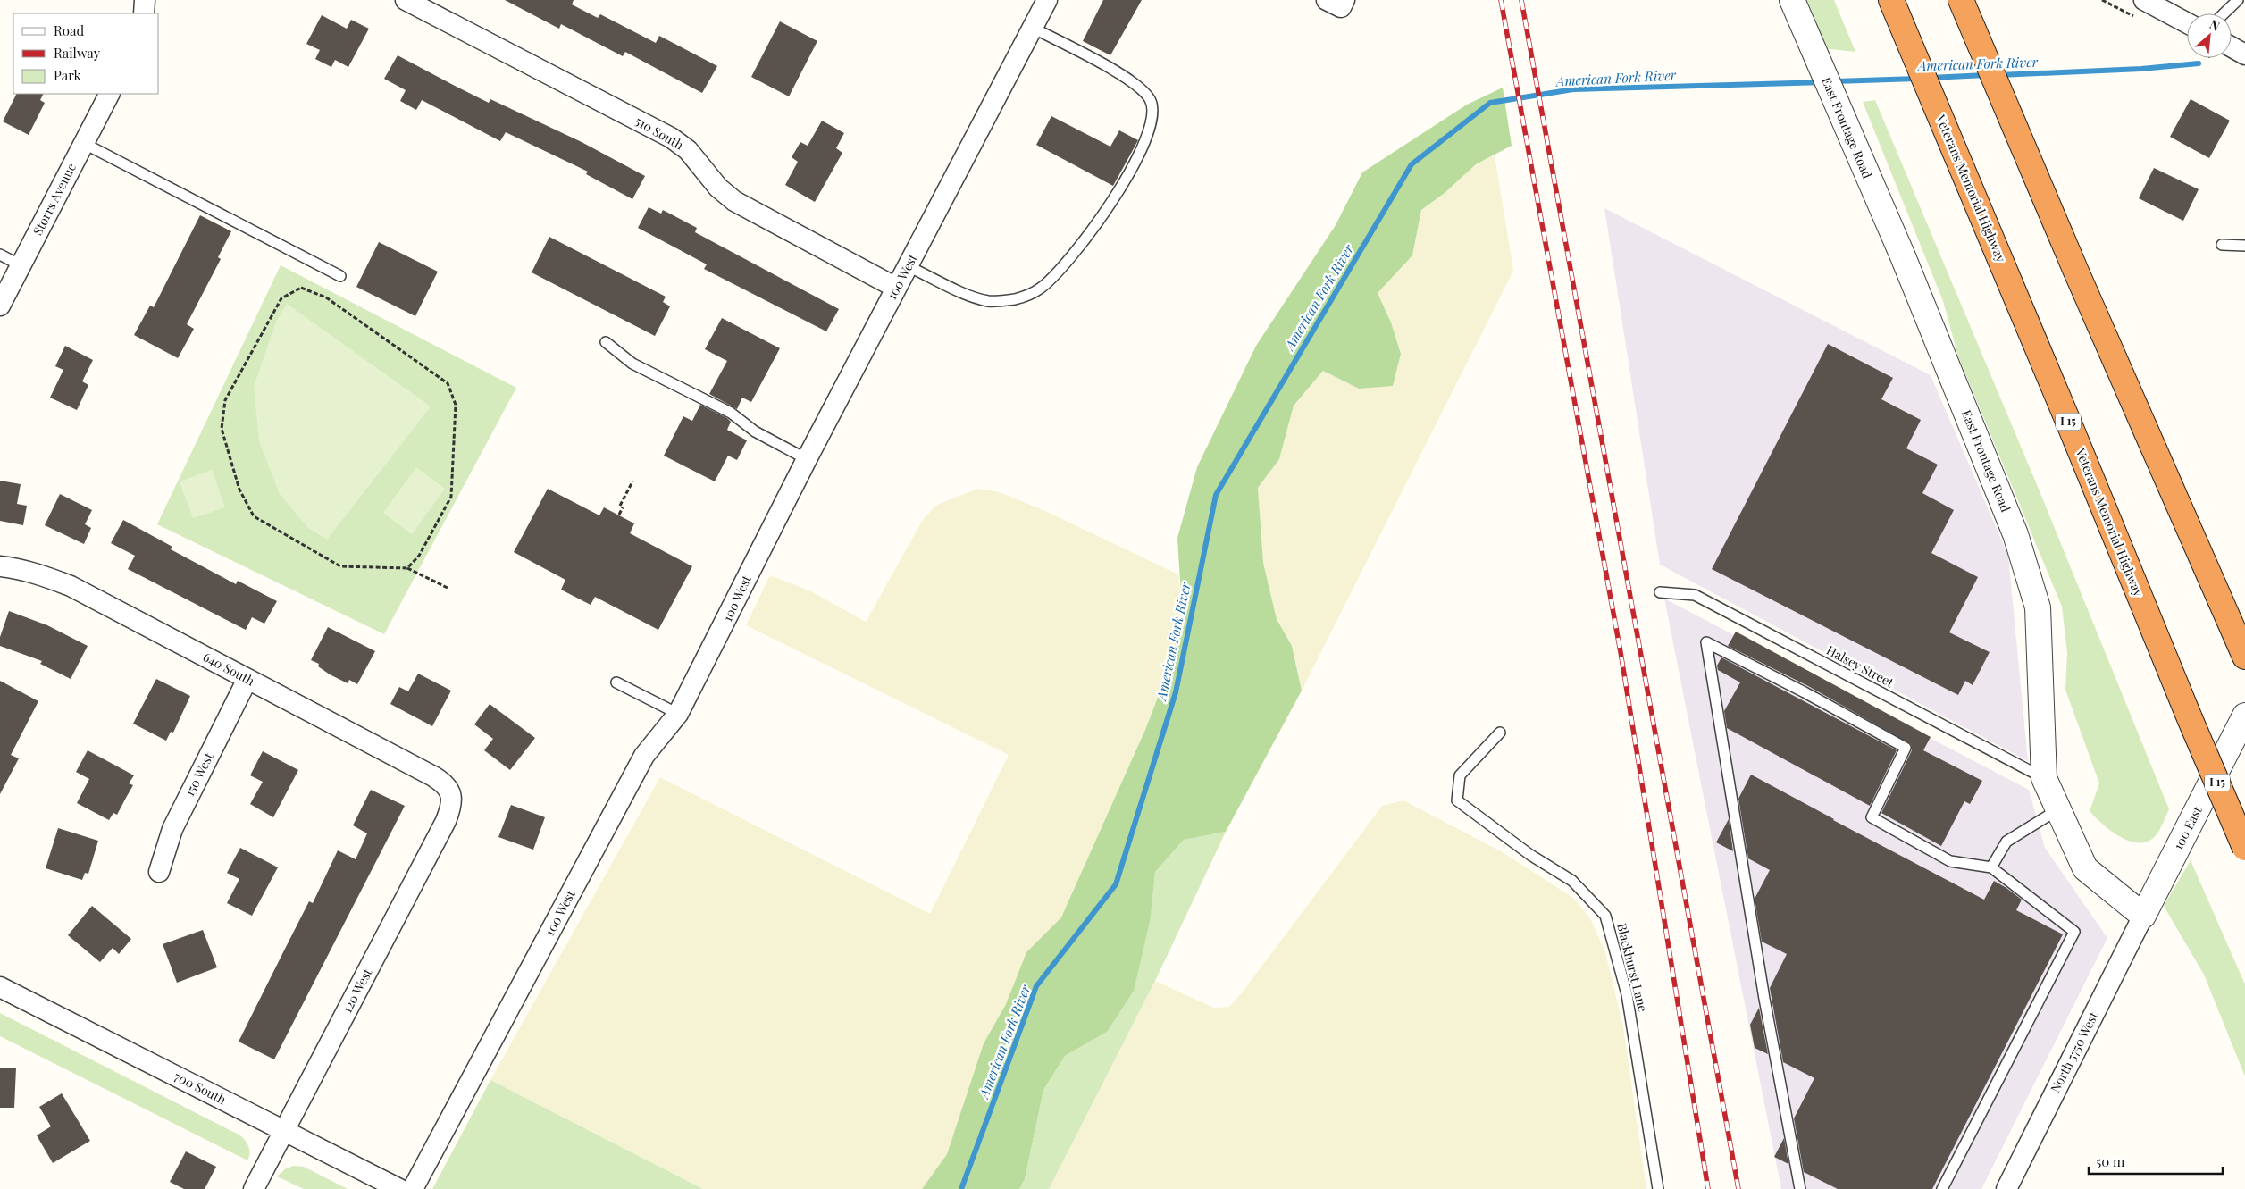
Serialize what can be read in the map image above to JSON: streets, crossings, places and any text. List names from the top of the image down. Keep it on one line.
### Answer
{"streets":{"highway":["Veterans Memorial Highway","I 15"],"street":["East Frontage Road","510 South","Storrs Avenue","100 West","640 South","150 West","100 East","120 West","North 5750 West","700 South"],"lane":["Halsey Street","Blackhurst Lane"]},"crossings":[["East Frontage Road","Halsey Street"],["East Frontage Road","100 East"],["East Frontage Road","North 5750 West"],["510 South","100 West"],["640 South","150 West"],["640 South","120 West"],["100 East","North 5750 West"],["120 West","700 South"]],"water":["American Fork River"],"legend":["Road","Railway","Park"],"scale_bar":"50 m","north":"top right"}
